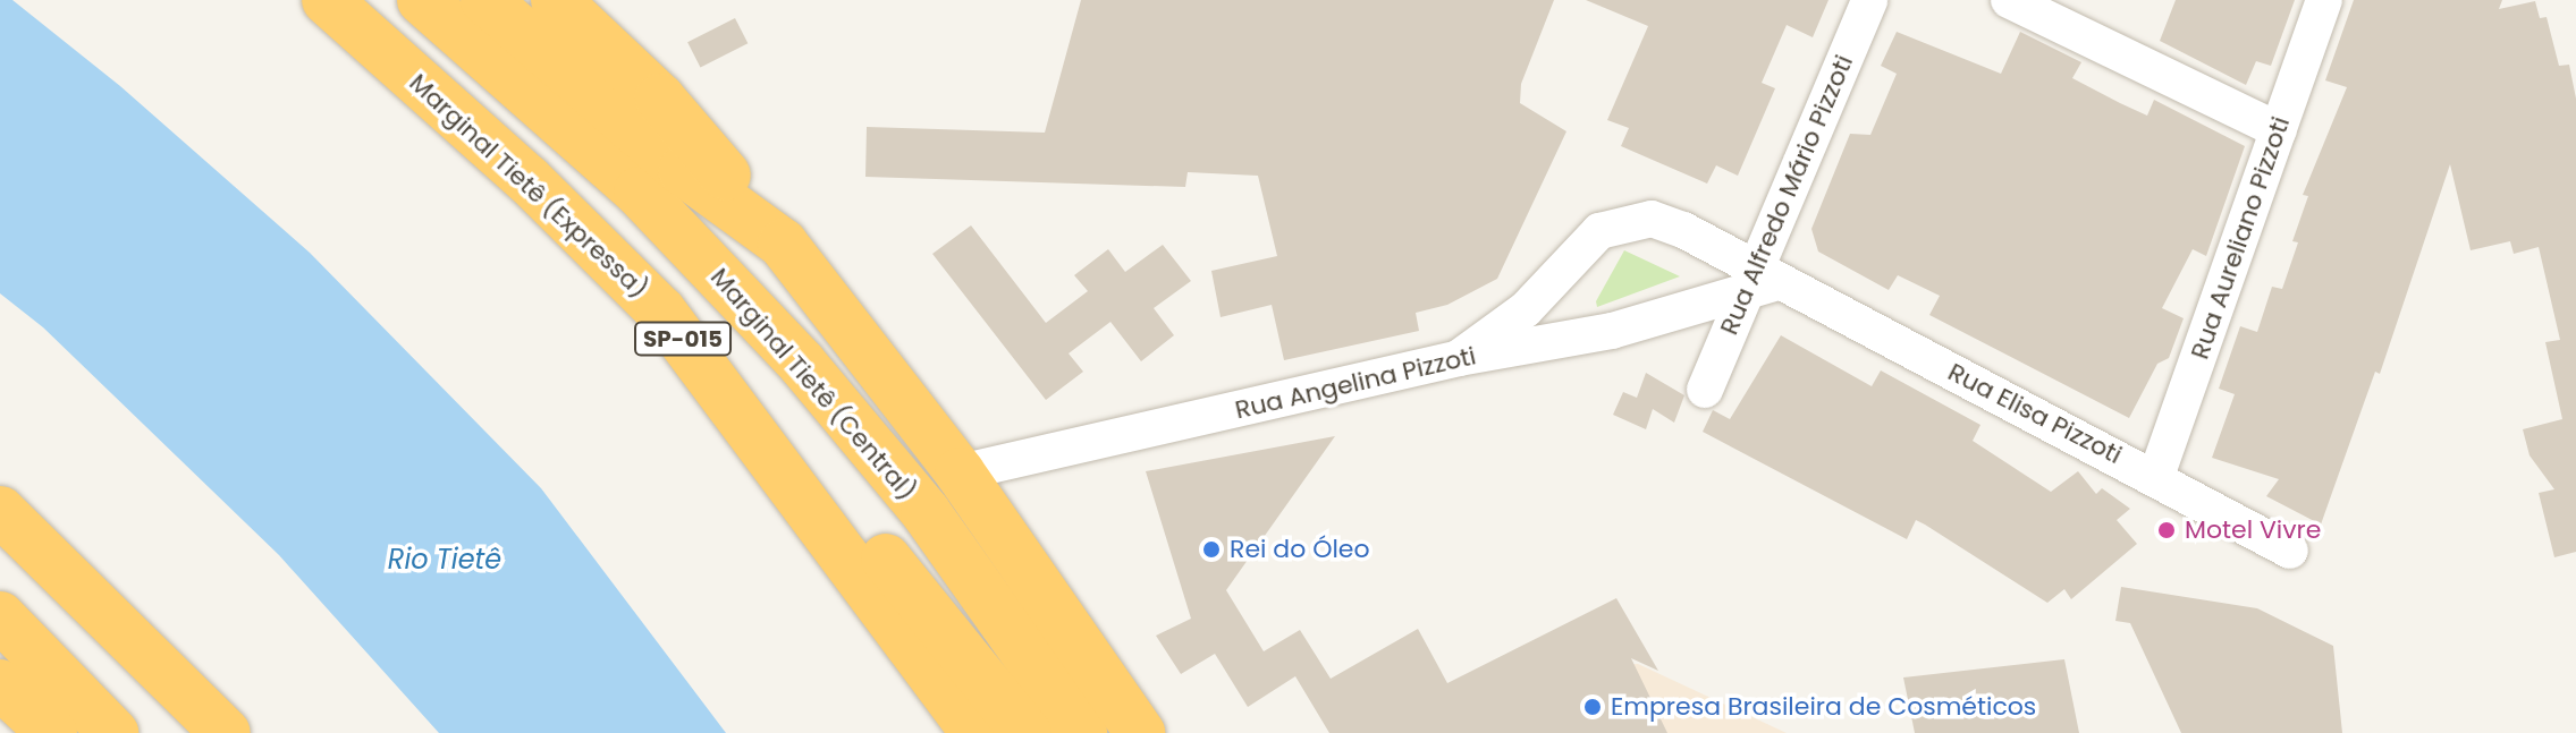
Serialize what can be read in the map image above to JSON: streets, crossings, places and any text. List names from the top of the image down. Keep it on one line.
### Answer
{"streets":{"highway":["Marginal Tietê (Expressa)","SP-015","Marginal Tietê (Central)"],"street":["Rua Alfredo Mário Pizzoti","Rua Aureliano Pizzoti","Rua Angelina Pizzoti","Rua Elisa Pizzoti"]},"crossings":[["Rua Alfredo Mário Pizzoti","Rua Angelina Pizzoti"],["Rua Alfredo Mário Pizzoti","Rua Elisa Pizzoti"],["Rua Aureliano Pizzoti","Rua Elisa Pizzoti"],["Rua Angelina Pizzoti","Rua Elisa Pizzoti"]],"water":["Rio Tietê"],"places":["Motel Vivre","Rei do Óleo","Empresa Brasileira de Cosméticos"]}
